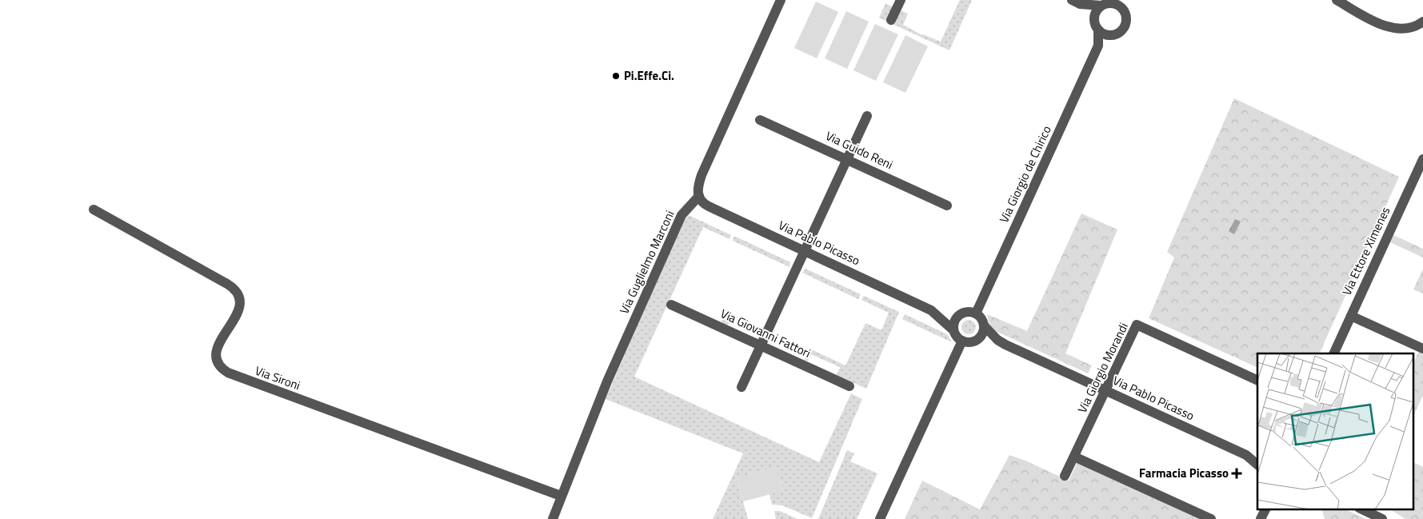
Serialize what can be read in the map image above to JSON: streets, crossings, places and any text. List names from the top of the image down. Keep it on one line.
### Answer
{"streets":{"street":["Via Guido Reni","Via Giorgio de Chirico","Via Pablo Picasso","Via Ettore Ximenes","Via Guglielmo Marconi","Via Giovanni Fattori","Via Giorgio Morandi","Via Sironi"]},"crossings":[["Via Giorgio de Chirico","Via Pablo Picasso"],["Via Pablo Picasso","Via Guglielmo Marconi"],["Via Pablo Picasso","Via Giorgio Morandi"],["Via Guglielmo Marconi","Via Sironi"]],"places":{"other":["Pi.Effe.Ci."],"health":["Farmacia Picasso"]}}
